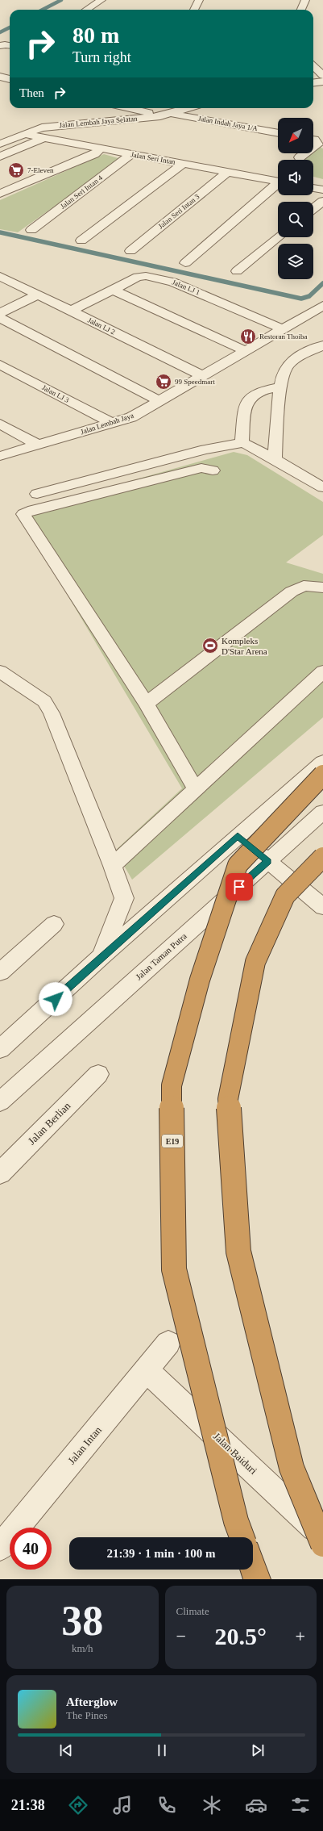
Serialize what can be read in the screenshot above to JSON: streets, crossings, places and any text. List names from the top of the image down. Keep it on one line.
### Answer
{"streets":{"highway":["E19"],"street":["Jalan Lembah Jaya Selatan","Jalan Indah Jaya 1/A","Jalan Seri Intan","Jalan Seri Intan 4","Jalan Seri Intan 3","Jalan LJ 1","Jalan LJ 2","Jalan LJ 3","Jalan Lembah Jaya","Jalan Taman Putra","Jalan Berlian","Jalan Intan","Jalan Baiduri"]},"crossings":[["Jalan Lembah Jaya Selatan","Jalan Indah Jaya 1/A"],["Jalan Lembah Jaya Selatan","Jalan Seri Intan"],["Jalan Seri Intan","Jalan Seri Intan 4"],["Jalan Seri Intan","Jalan Seri Intan 3"],["Jalan LJ 1","Jalan LJ 2"],["Jalan LJ 1","Jalan Lembah Jaya"],["Jalan LJ 2","Jalan Lembah Jaya"],["Jalan LJ 3","Jalan Lembah Jaya"],["Jalan Intan","Jalan Baiduri"]],"places":{"supermarket":["7-Eleven","99 Speedmart"],"restaurant":["Restoran Thoiba"],"sports":["Kompleks D'Star Arena"]},"north":"bottom left","page":{"turn":["80 m","Turn right"],"then":"Then","limit":"40","trip":"21:39 · 1 min · 100 m","tile":[["38","km/h"],"Climate"],"heat":["−","20.5°","+"],"song":["Afterglow","The Pines"],"tabs":"21:38"}}
